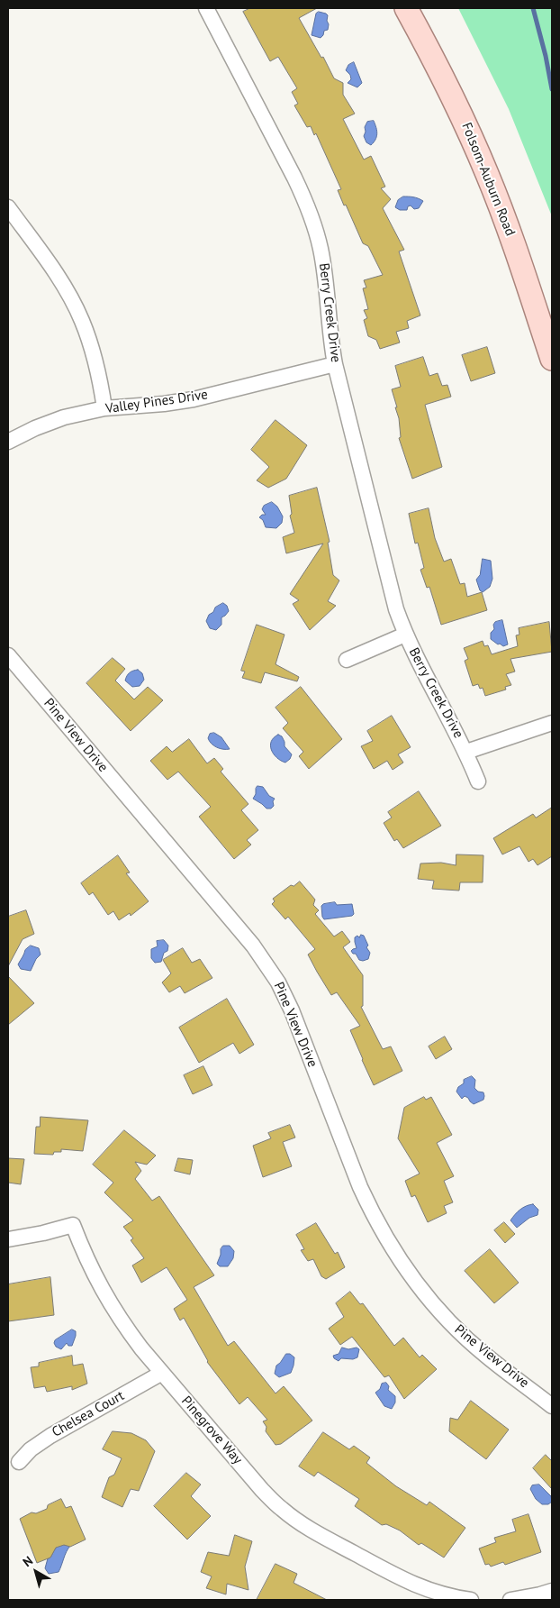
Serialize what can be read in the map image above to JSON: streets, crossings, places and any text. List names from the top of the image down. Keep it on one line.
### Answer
{"streets":{"main road":["Folsom-Auburn Road"],"street":["Berry Creek Drive","Valley Pines Drive","Pine View Drive","Chelsea Court","Pinegrove Way"]},"crossings":[["Berry Creek Drive","Valley Pines Drive"],["Chelsea Court","Pinegrove Way"]],"north":"top left"}
